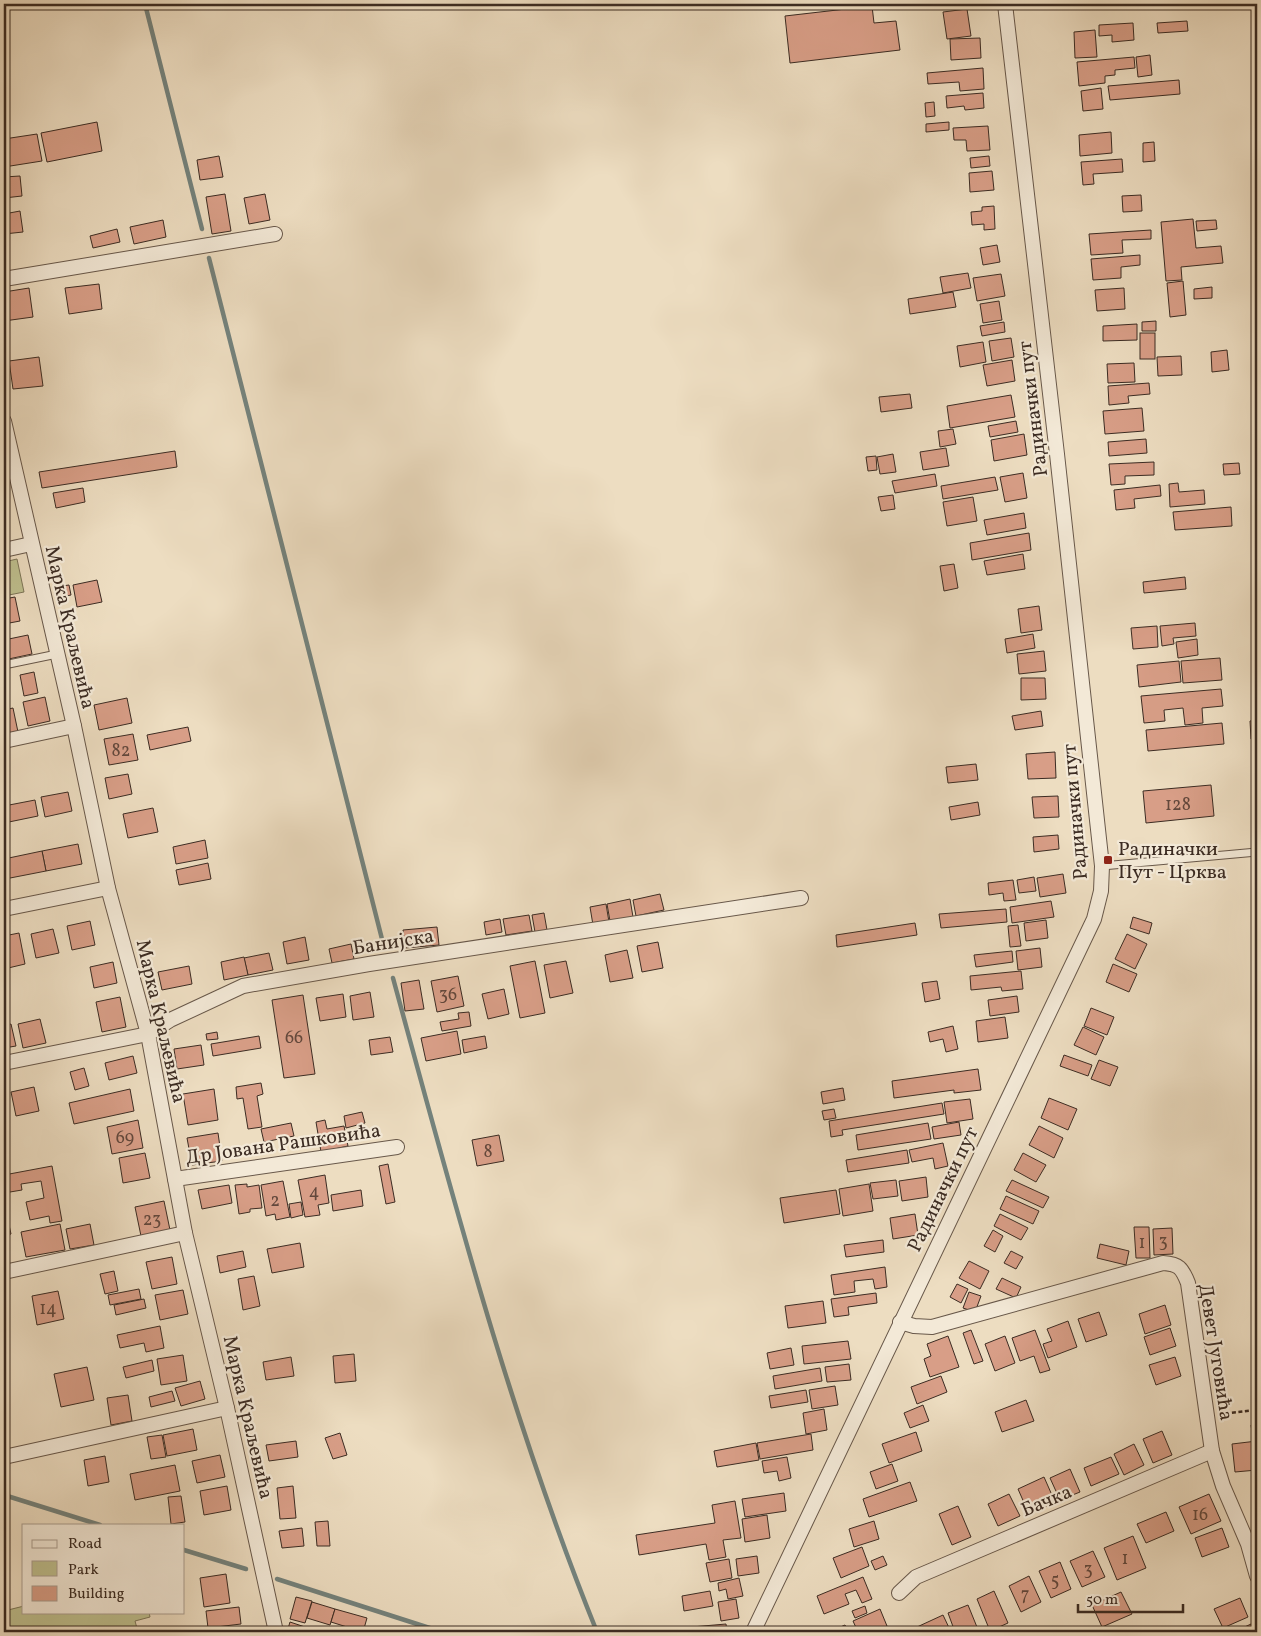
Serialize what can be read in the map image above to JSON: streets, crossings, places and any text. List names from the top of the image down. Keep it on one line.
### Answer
{"streets":{"street":["Радиначки пут","Марка Краљевића","Банијска","Др Јована Рашковића","Девет Југовића","Бачка"]},"crossings":[["Радиначки пут","Девет Југовића"],["Марка Краљевића","Банијска"],["Марка Краљевића","Др Јована Рашковића"],["Девет Југовића","Бачка"]],"places":{"transit":["Радиначки Пут - Црква"]},"house_numbers":["82","128","36","66","69","8","4","2","23","3","1","14","16","1","3","5","7"],"legend":["Road","Park","Building"],"scale_bar":"50 m"}
